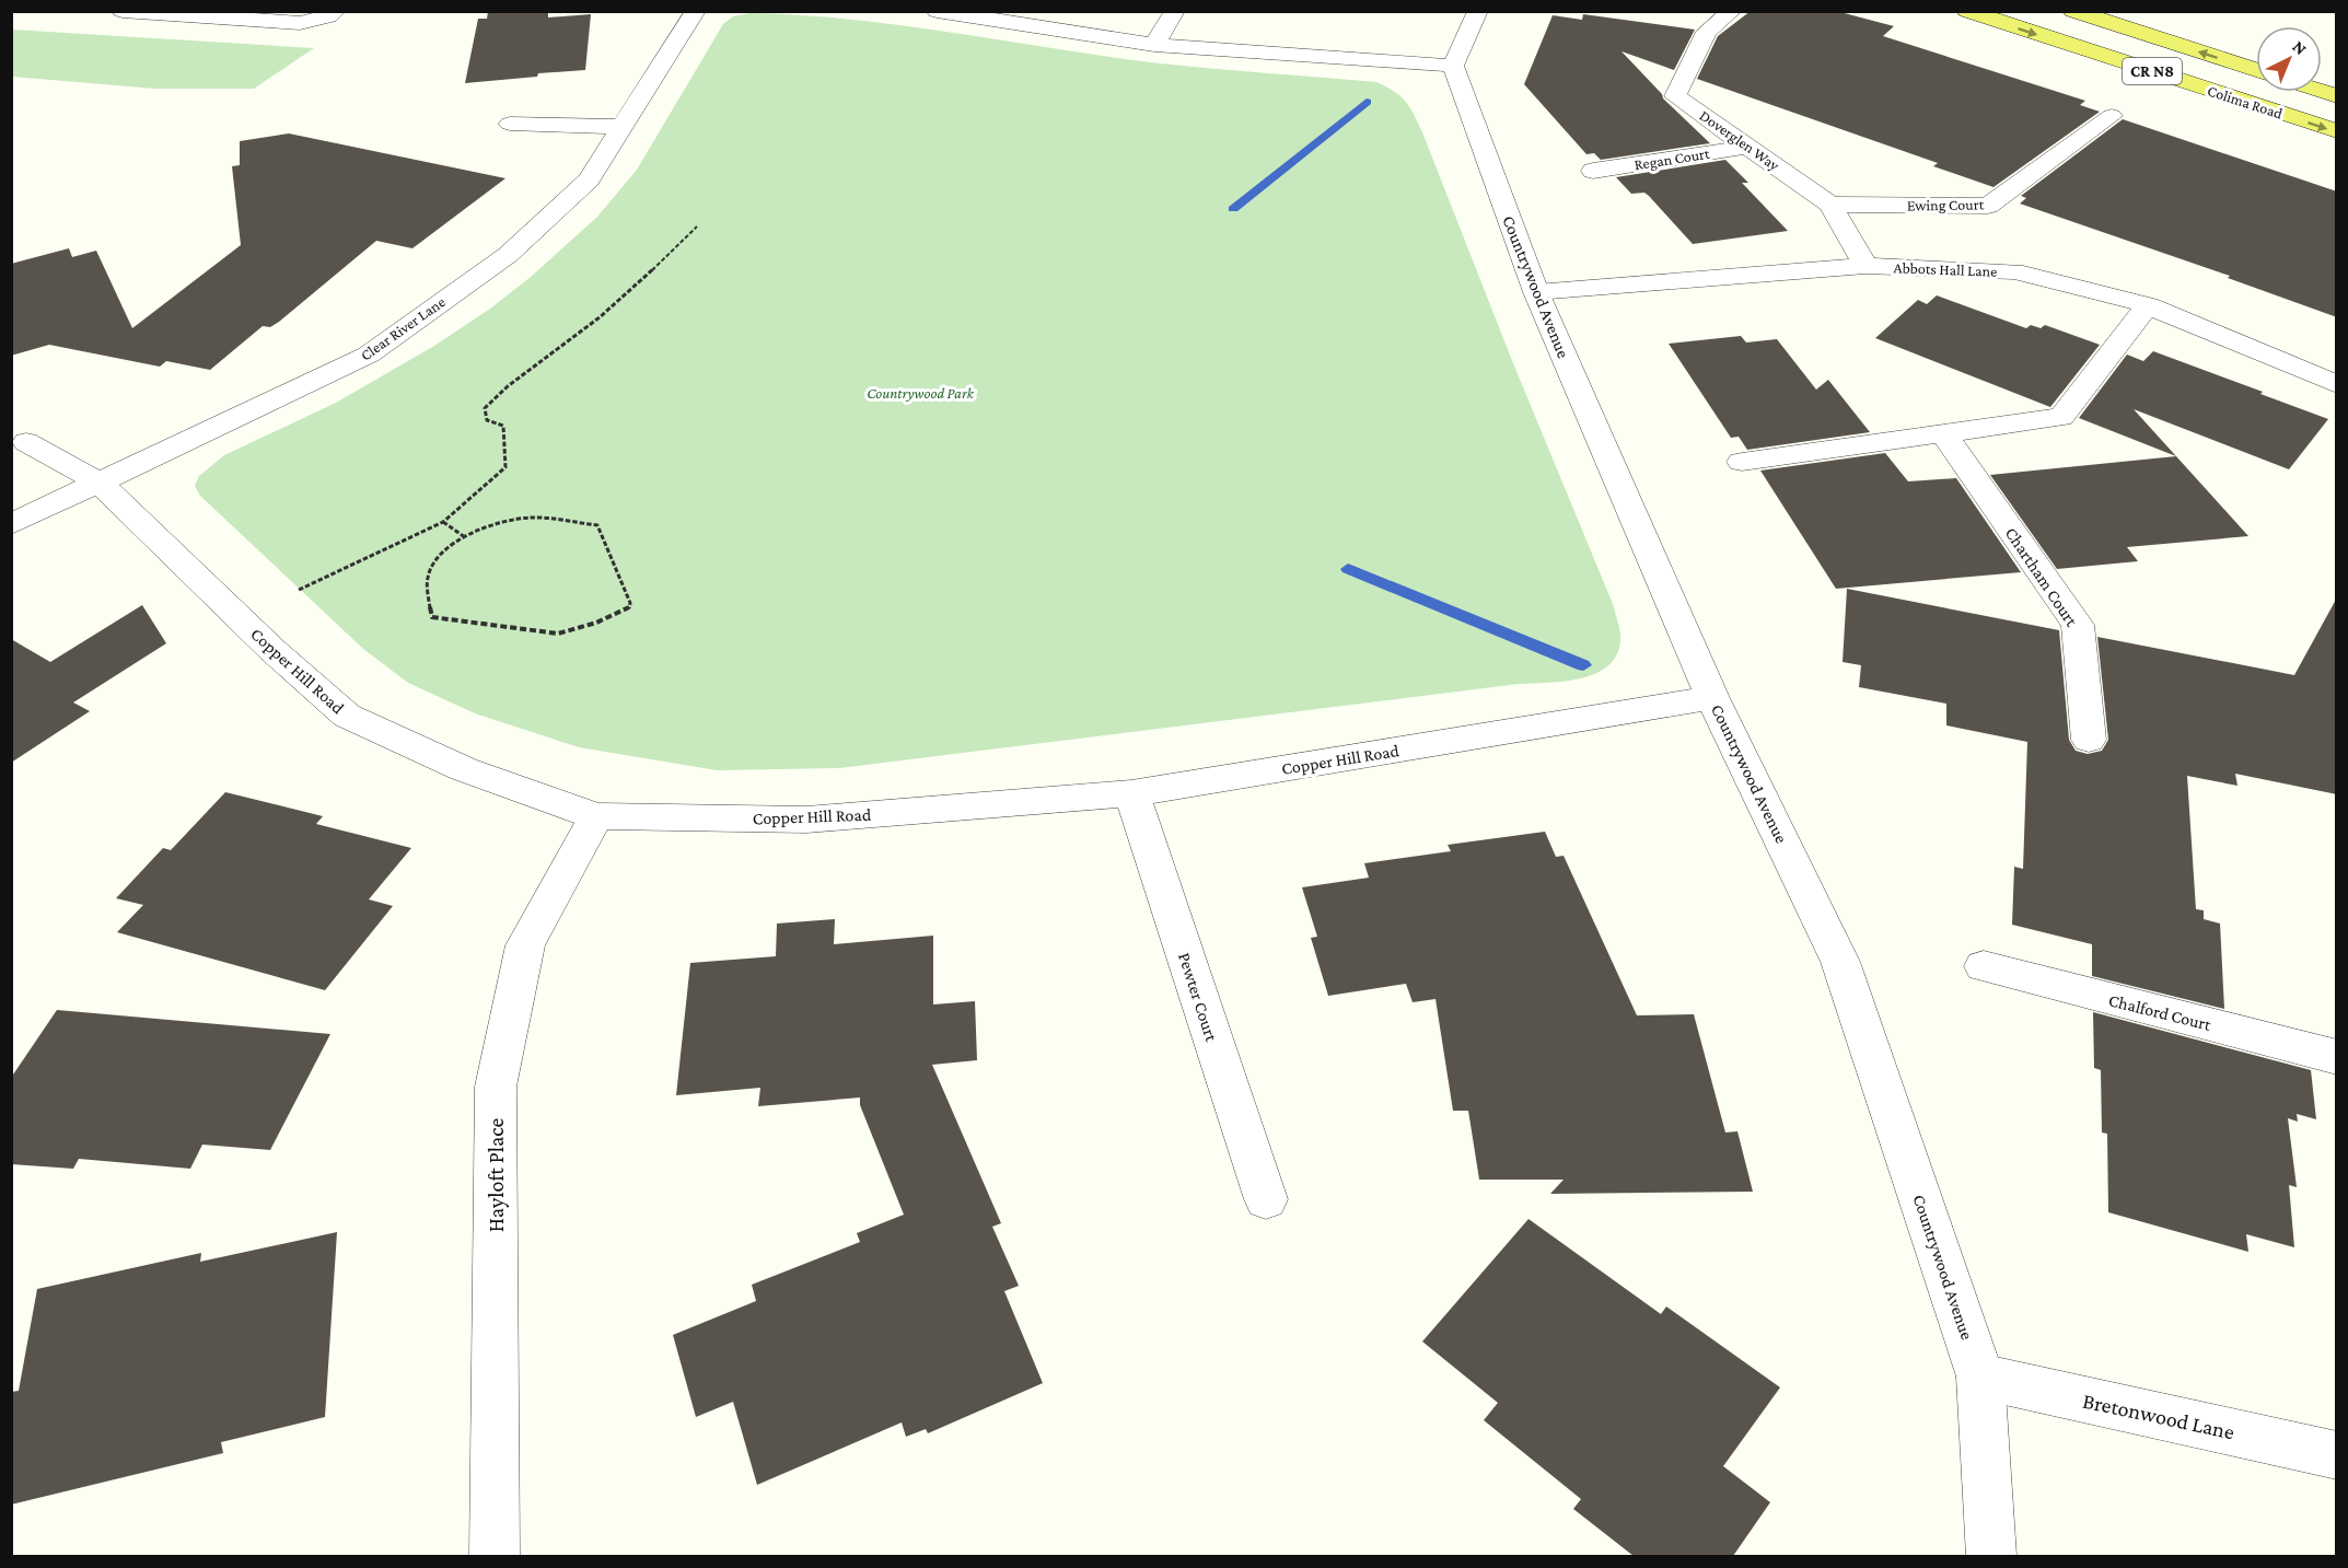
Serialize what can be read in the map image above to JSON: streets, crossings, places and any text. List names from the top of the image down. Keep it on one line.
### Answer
{"streets":{"main road":["CR N8","Colima Road"],"street":["Doverglen Way","Regan Court","Ewing Court","Abbots Hall Lane","Countrywood Avenue","Clear River Lane","Chartham Court","Copper Hill Road","Pewter Court","Chalford Court","Hayloft Place","Bretonwood Lane"]},"crossings":[["Doverglen Way","Regan Court"],["Doverglen Way","Ewing Court"],["Doverglen Way","Abbots Hall Lane"],["Abbots Hall Lane","Countrywood Avenue"],["Countrywood Avenue","Copper Hill Road"],["Countrywood Avenue","Bretonwood Lane"],["Clear River Lane","Copper Hill Road"],["Copper Hill Road","Pewter Court"],["Copper Hill Road","Hayloft Place"]],"parks":["Countrywood Park"],"north":"top right"}
